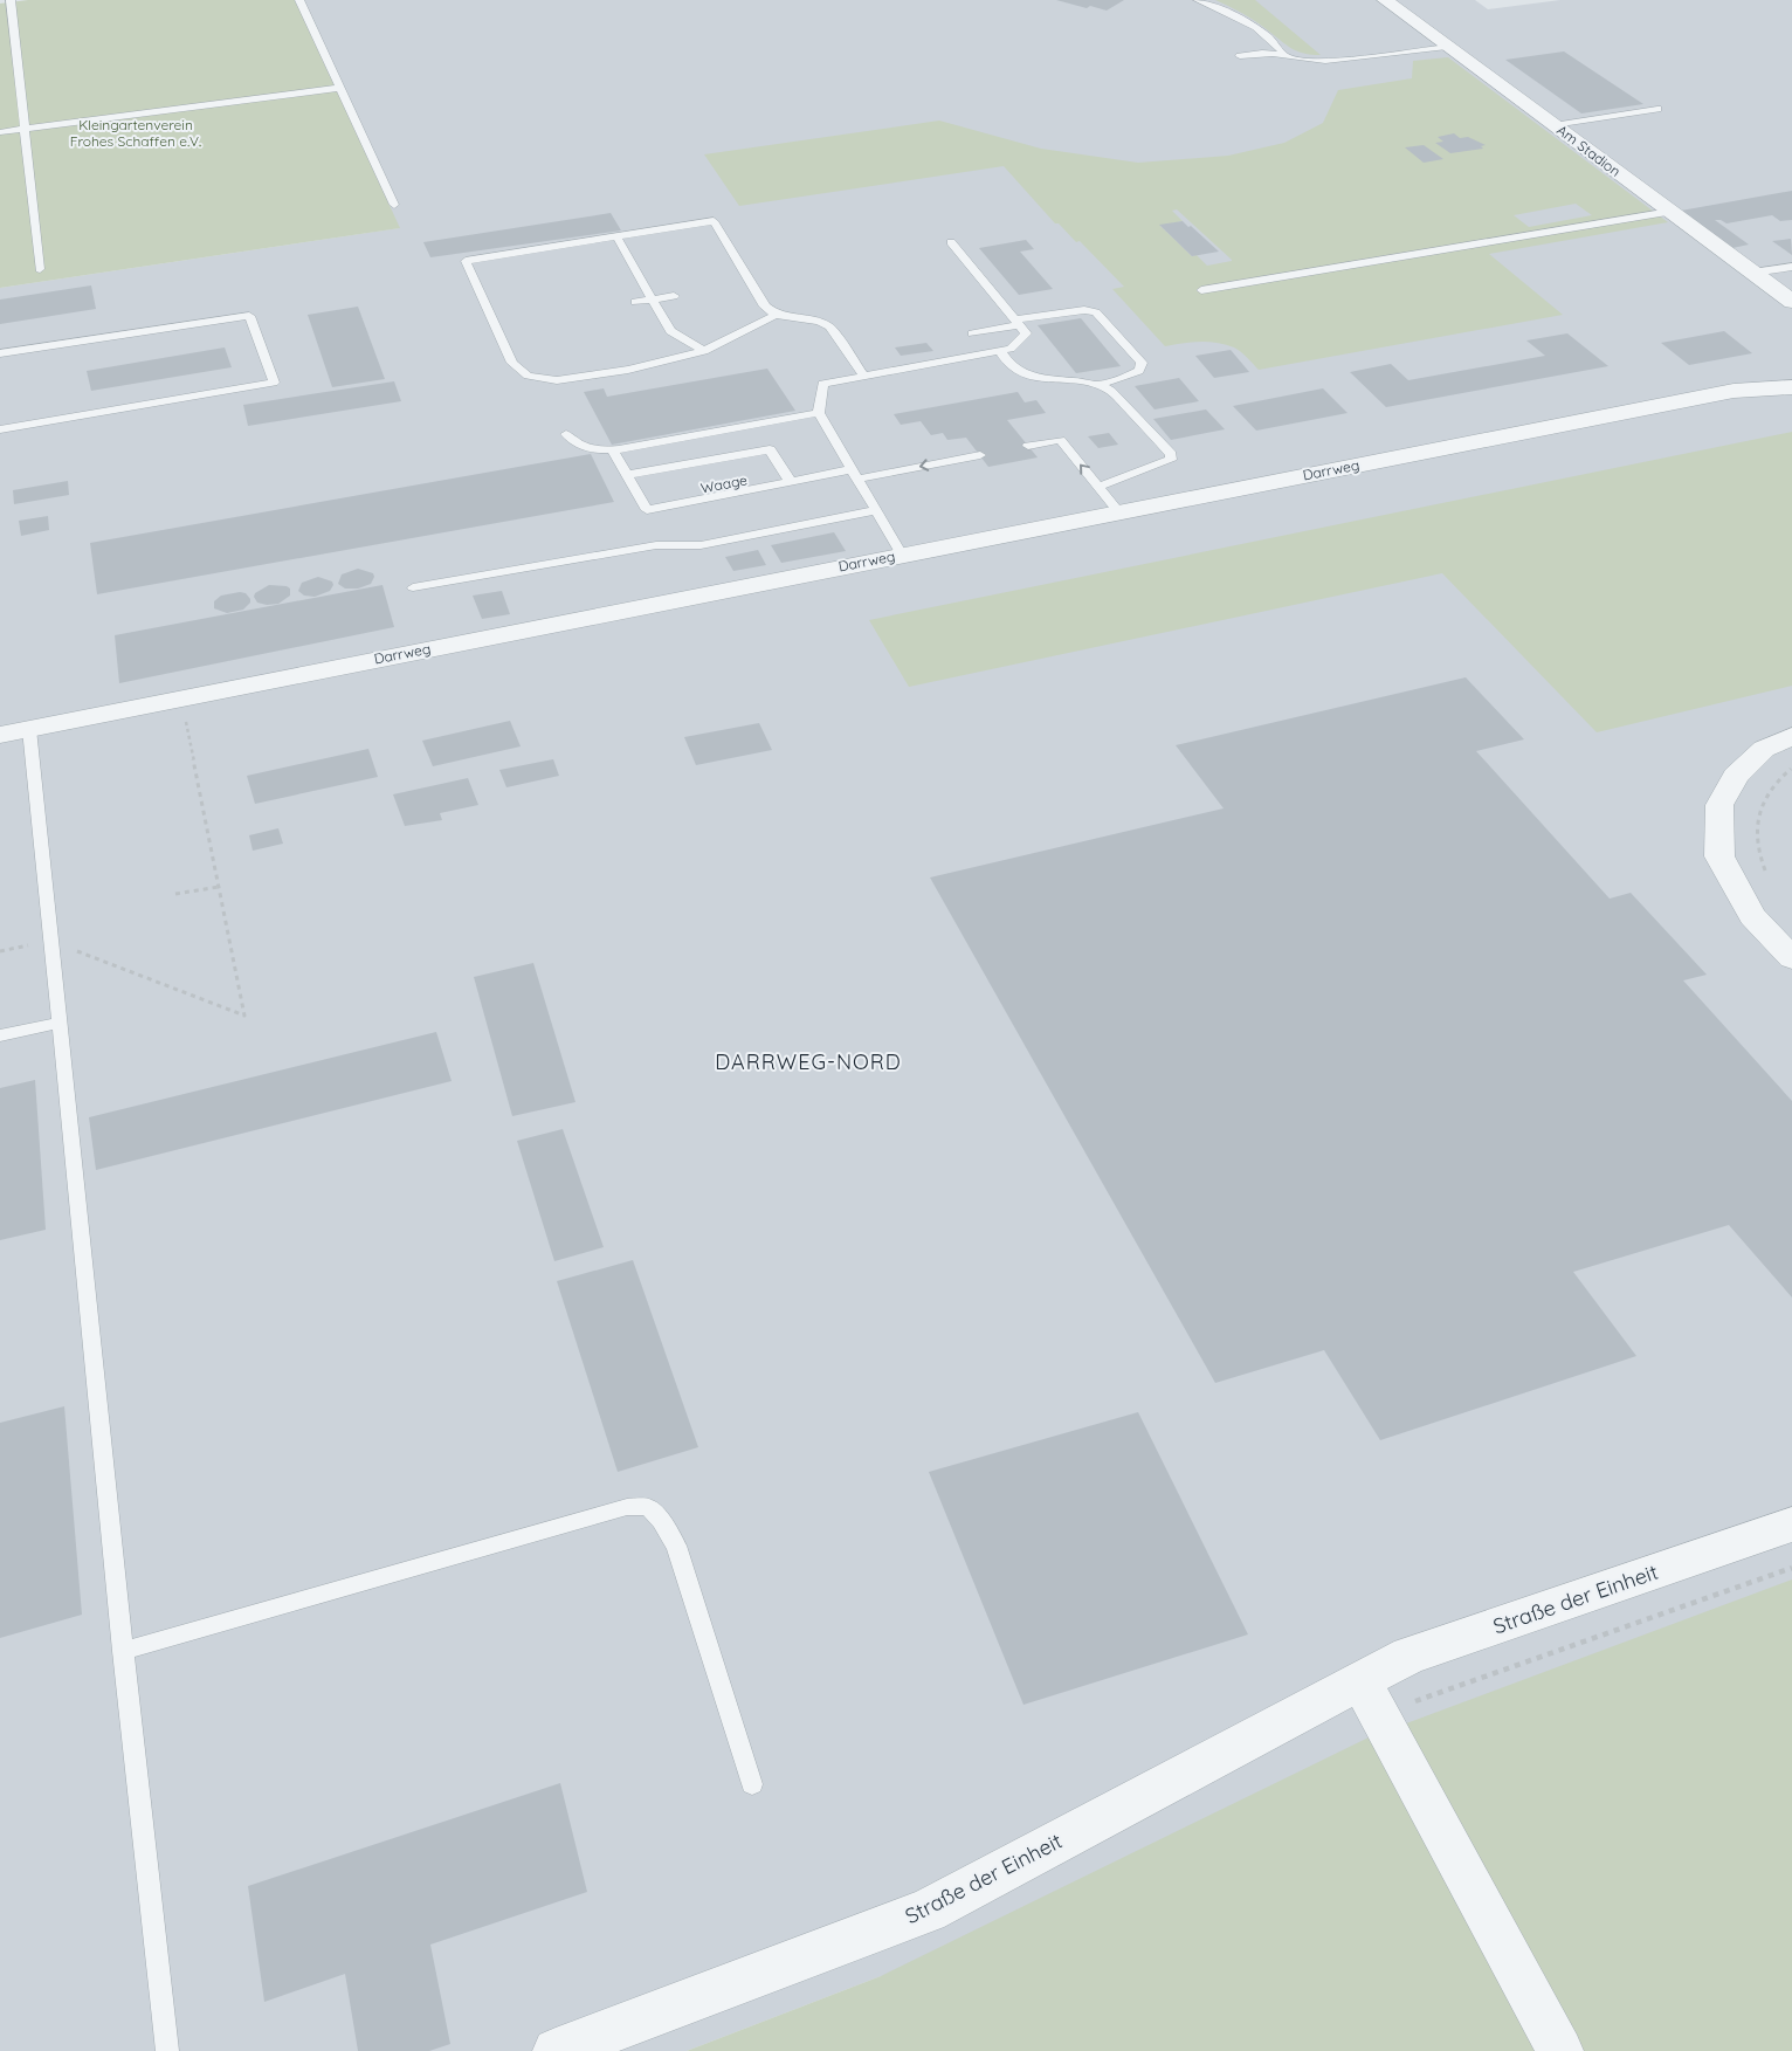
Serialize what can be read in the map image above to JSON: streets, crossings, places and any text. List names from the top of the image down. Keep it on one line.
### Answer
{"streets":{"street":["Am Stadion","Darrweg","Straße der Einheit"]},"districts":["DARRWEG-NORD"],"parks":["Kleingartenverein Frohes Schaffen e.V."]}
